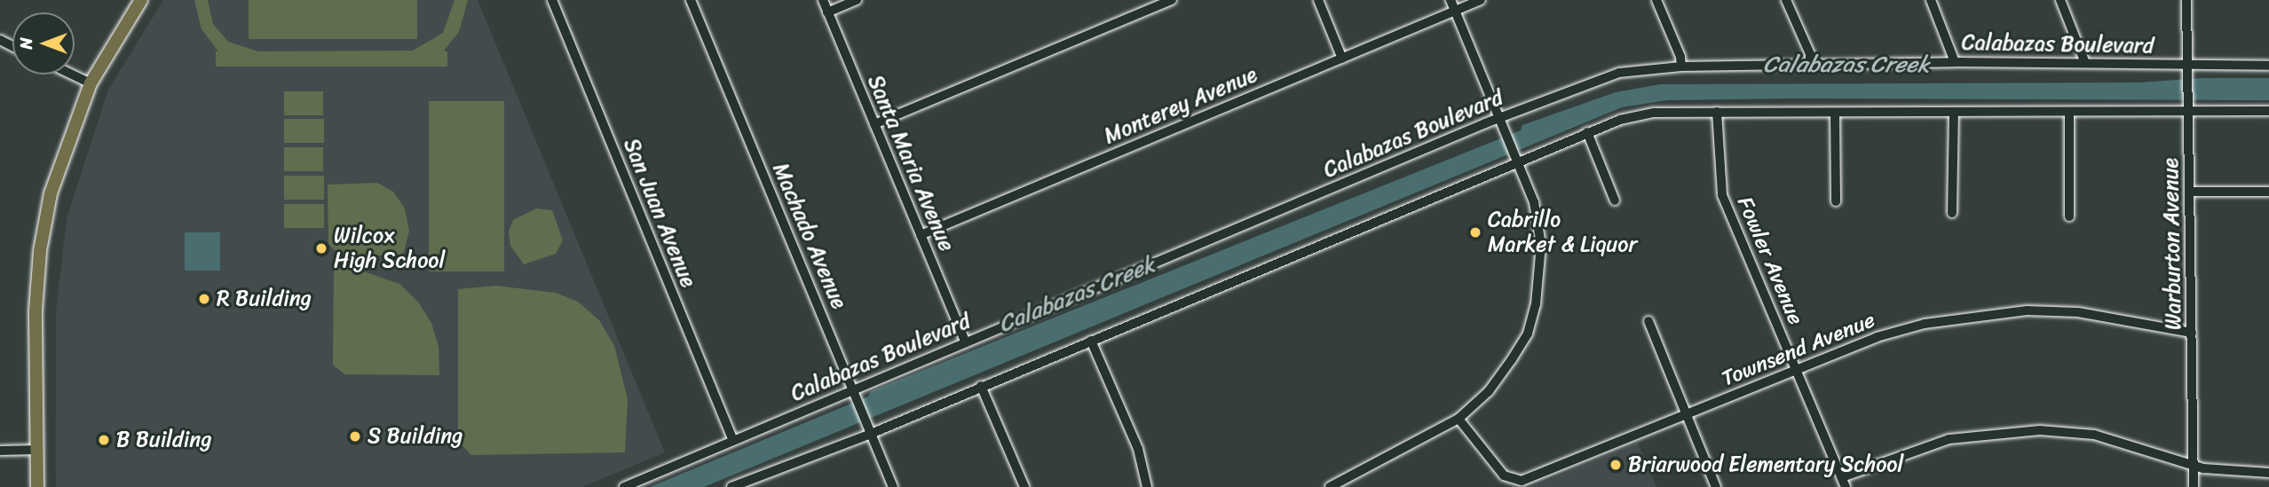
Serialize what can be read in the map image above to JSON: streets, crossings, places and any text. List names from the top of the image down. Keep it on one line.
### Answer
{"streets":{"street":["Calabazas Boulevard","Monterey Avenue","Santa Maria Avenue","San Juan Avenue","Machado Avenue","Warburton Avenue","Fowler Avenue","Townsend Avenue"]},"crossings":[["Calabazas Boulevard","Santa Maria Avenue"],["Calabazas Boulevard","San Juan Avenue"],["Calabazas Boulevard","Machado Avenue"],["Calabazas Boulevard","Warburton Avenue"],["Monterey Avenue","Santa Maria Avenue"],["Warburton Avenue","Townsend Avenue"],["Fowler Avenue","Townsend Avenue"]],"water":["Calabazas Creek"],"places":["Cabrillo Market & Liquor","Wilcox High School","R Building","S Building","B Building","Briarwood Elementary School"],"north":"left"}
